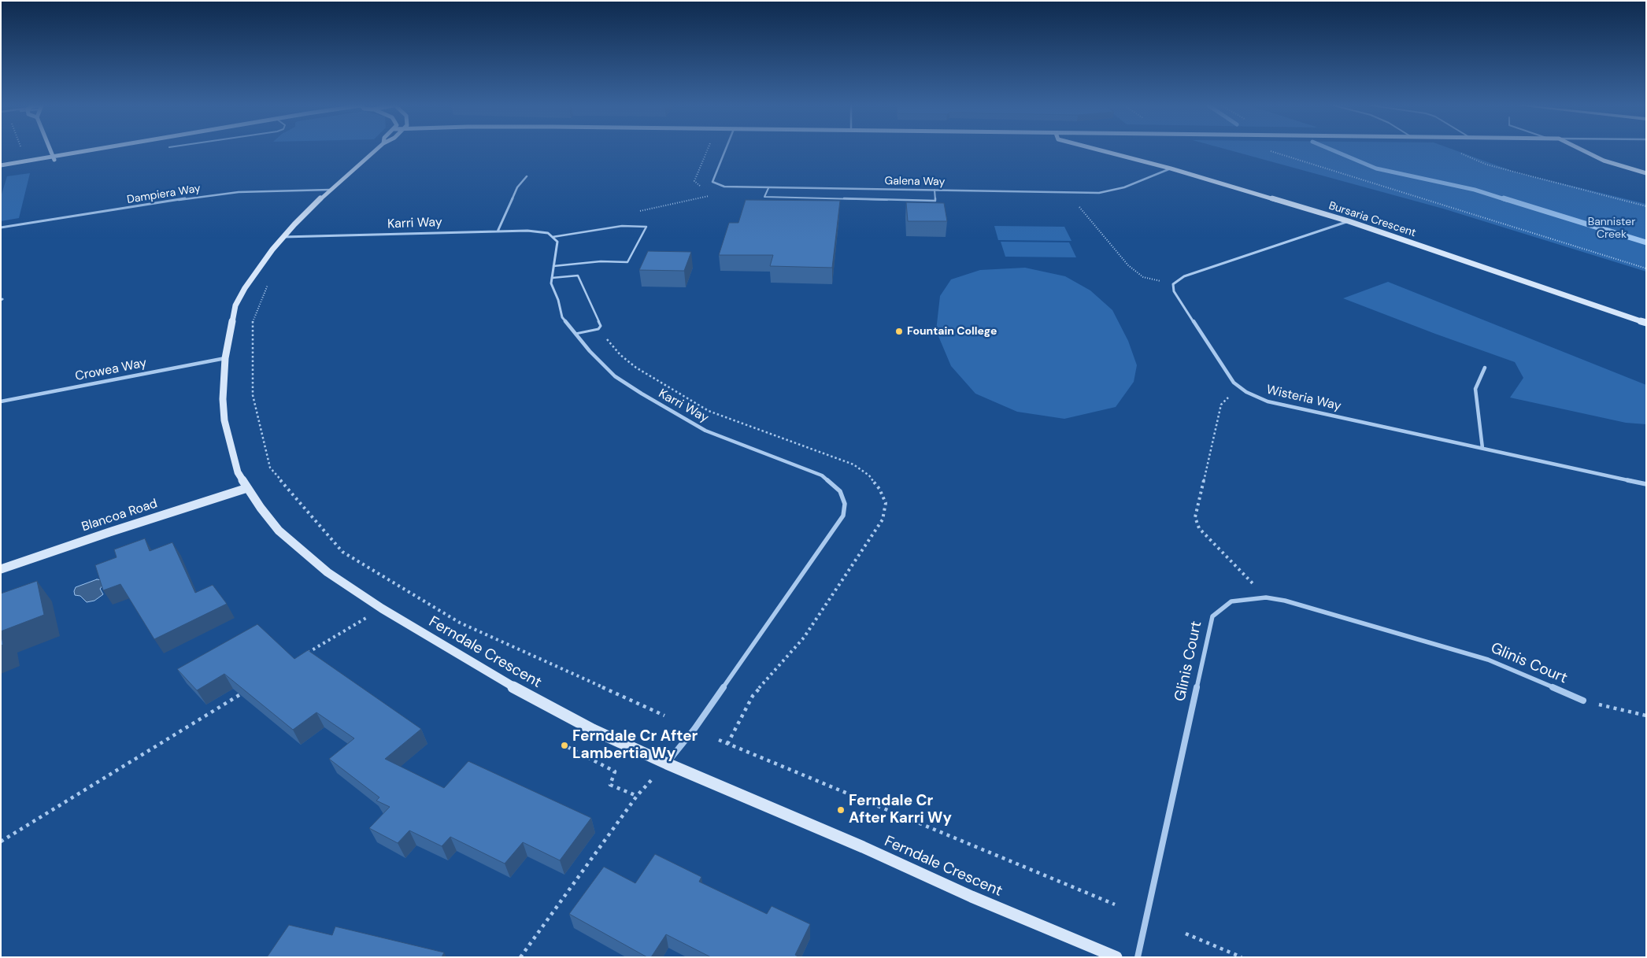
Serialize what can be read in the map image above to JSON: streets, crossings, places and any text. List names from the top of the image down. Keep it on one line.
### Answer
{"streets":{"street":["Galena Way","Dampiera Way","Bursaria Crescent","Karri Way","Crowea Way","Wisteria Way","Blancoa Road","Ferndale Crescent","Glinis Court"]},"crossings":[["Galena Way","Bursaria Crescent"],["Dampiera Way","Ferndale Crescent"],["Karri Way","Ferndale Crescent"],["Crowea Way","Ferndale Crescent"],["Blancoa Road","Ferndale Crescent"]],"parks":["Bannister Creek"],"places":["Fountain College","Ferndale Cr After Lambertia Wy","Ferndale Cr After Karri Wy"]}
